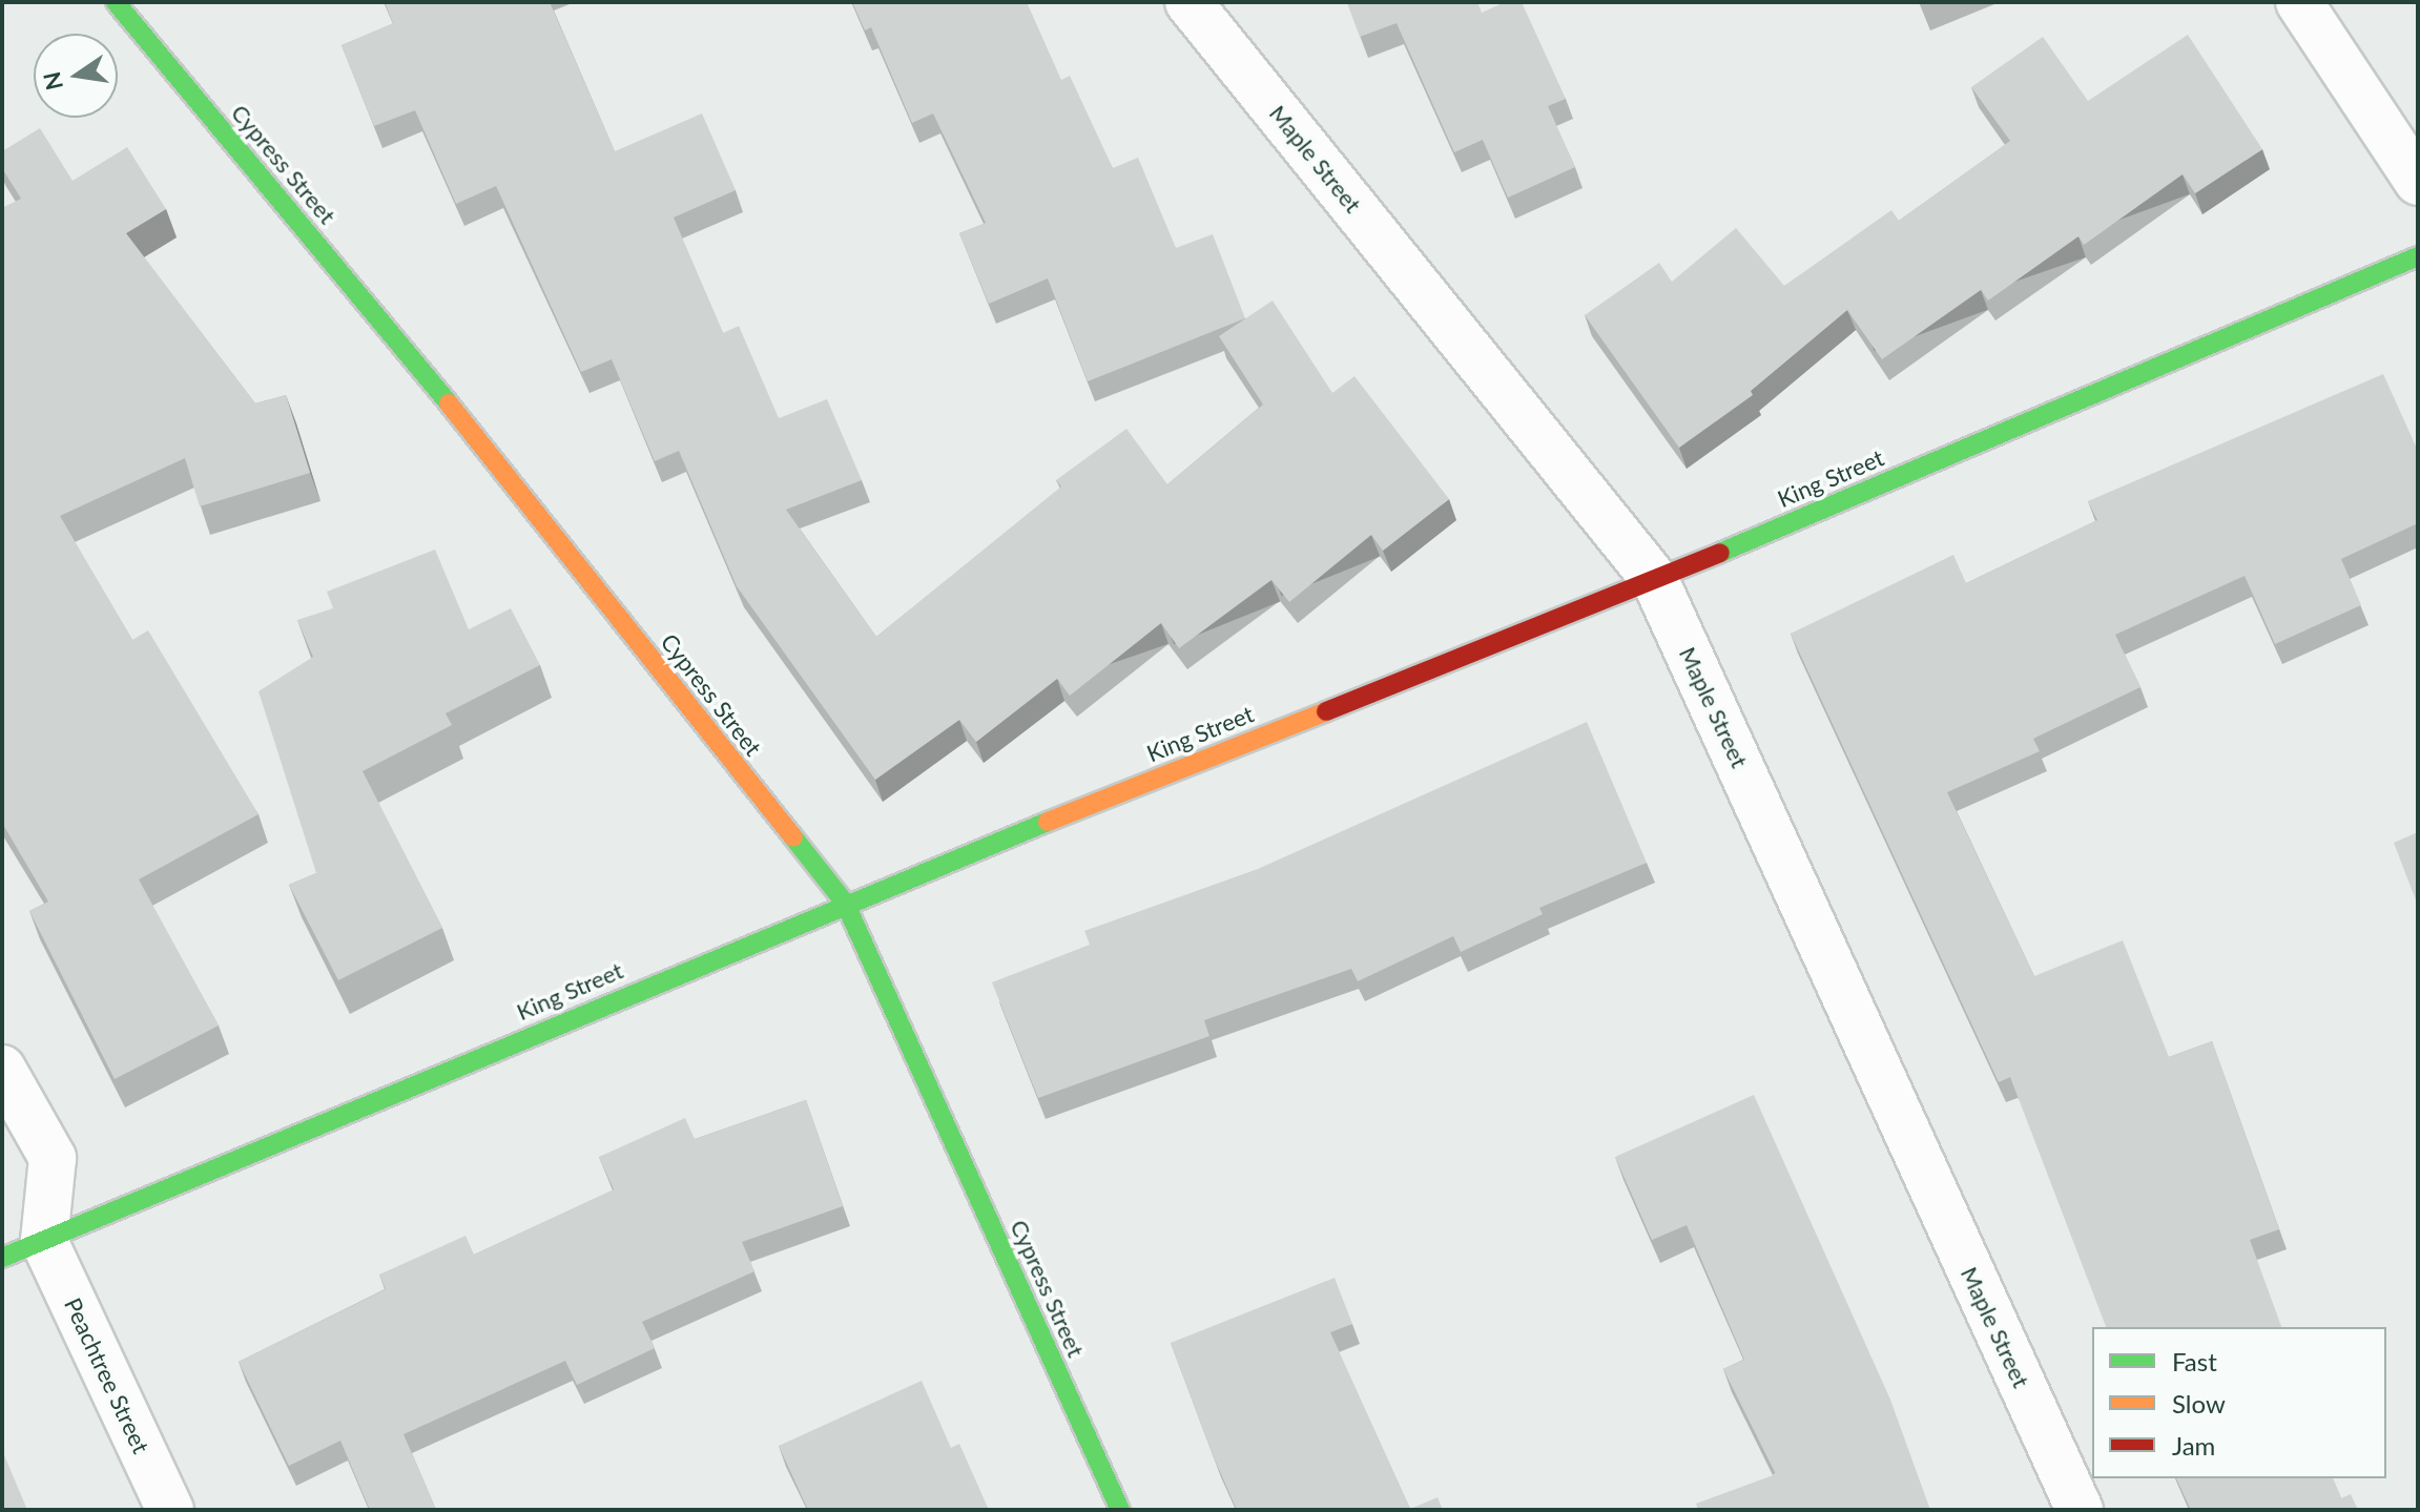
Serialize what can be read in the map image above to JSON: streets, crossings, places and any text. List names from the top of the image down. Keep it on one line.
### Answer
{"streets":{"main road":["Cypress Street","King Street"],"street":["Maple Street","Peachtree Street"]},"crossings":[["Maple Street","King Street"],["Cypress Street","King Street"],["King Street","Peachtree Street"]],"legend":["Fast","Slow","Jam"],"north":"left"}
